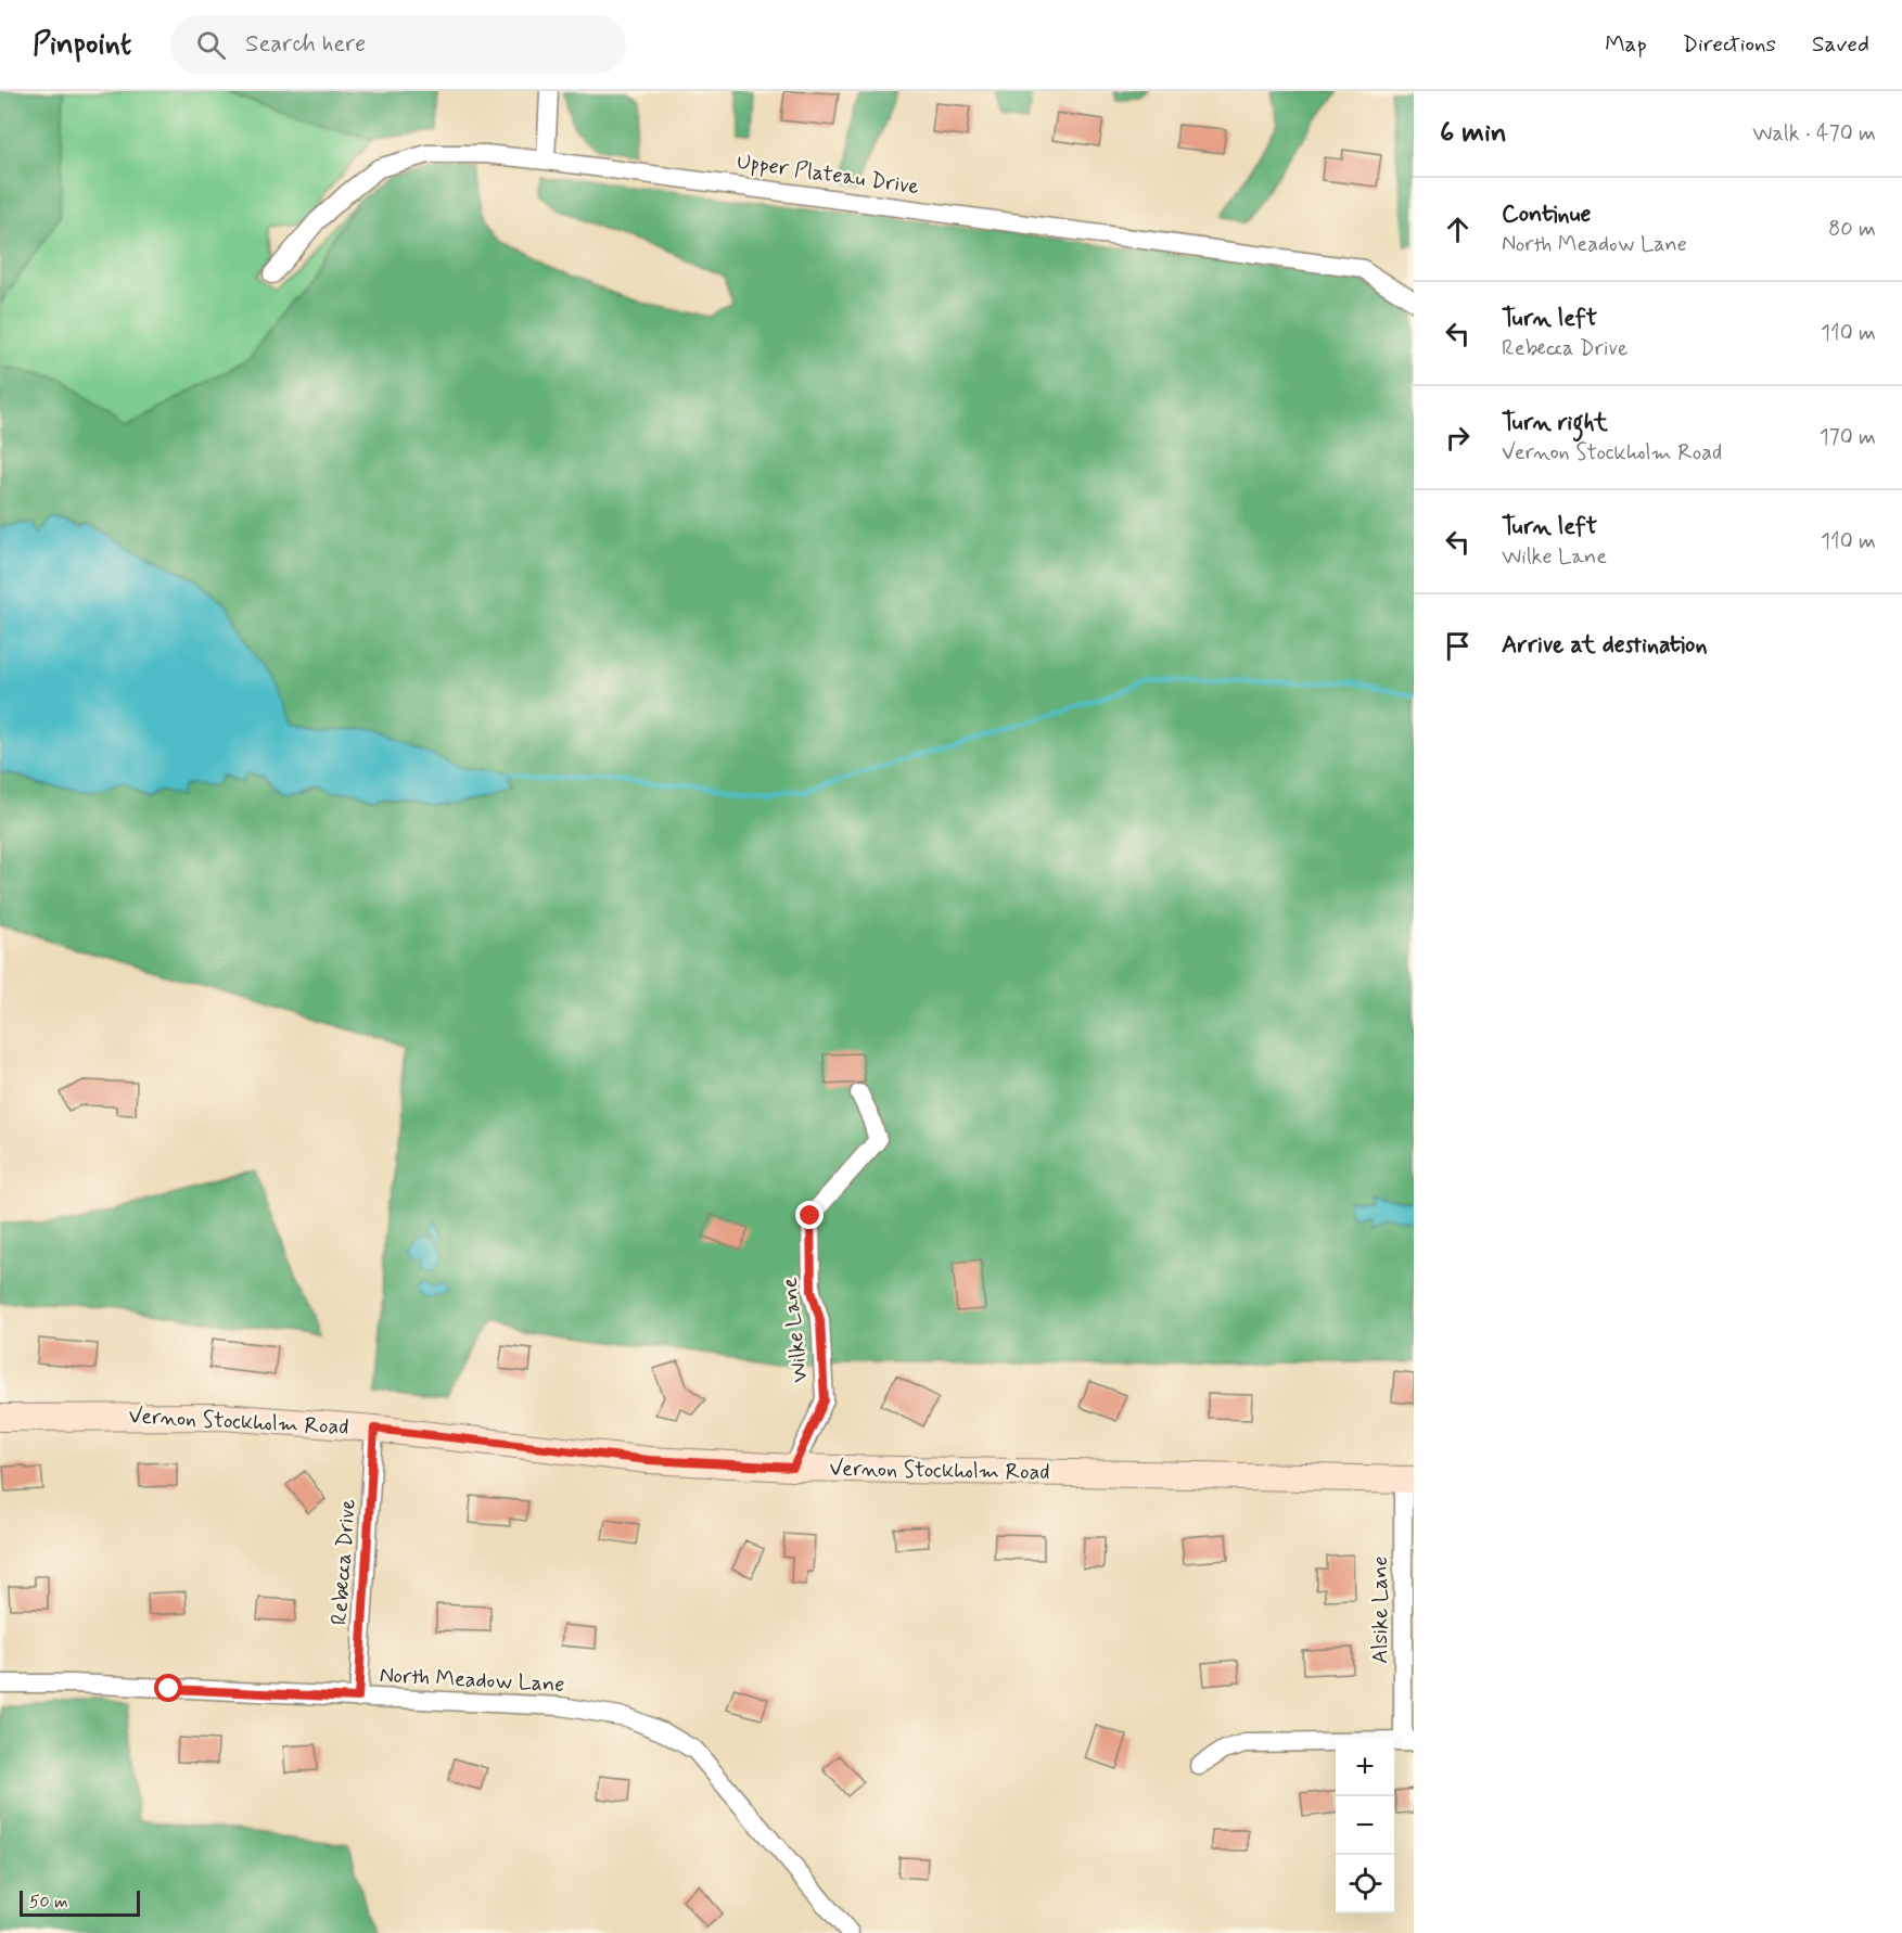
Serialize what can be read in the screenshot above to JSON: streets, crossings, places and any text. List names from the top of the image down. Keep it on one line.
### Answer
{"streets":{"main road":["Vernon Stockholm Road"],"street":["Upper Plateau Drive","Wilke Lane","Rebecca Drive","Alsike Lane","North Meadow Lane"]},"crossings":[["Wilke Lane","Vernon Stockholm Road"],["Vernon Stockholm Road","Rebecca Drive"],["Vernon Stockholm Road","Alsike Lane"],["Rebecca Drive","North Meadow Lane"]],"scale_bar":"50 m","page":{"header":"Pinpoint","search":"Search here","nav":["Map","Directions","Saved"],"heading":["6 min","Walk · 470 m"],"list":[["Continue","North Meadow Lane","80 m"],["Turn left","Rebecca Drive","110 m"],["Turn right","Vernon Stockholm Road","170 m"],["Turn left","Wilke Lane","110 m"],"Arrive at destination"],"map_buttons":["+","−"],"scale":"50 m"}}
